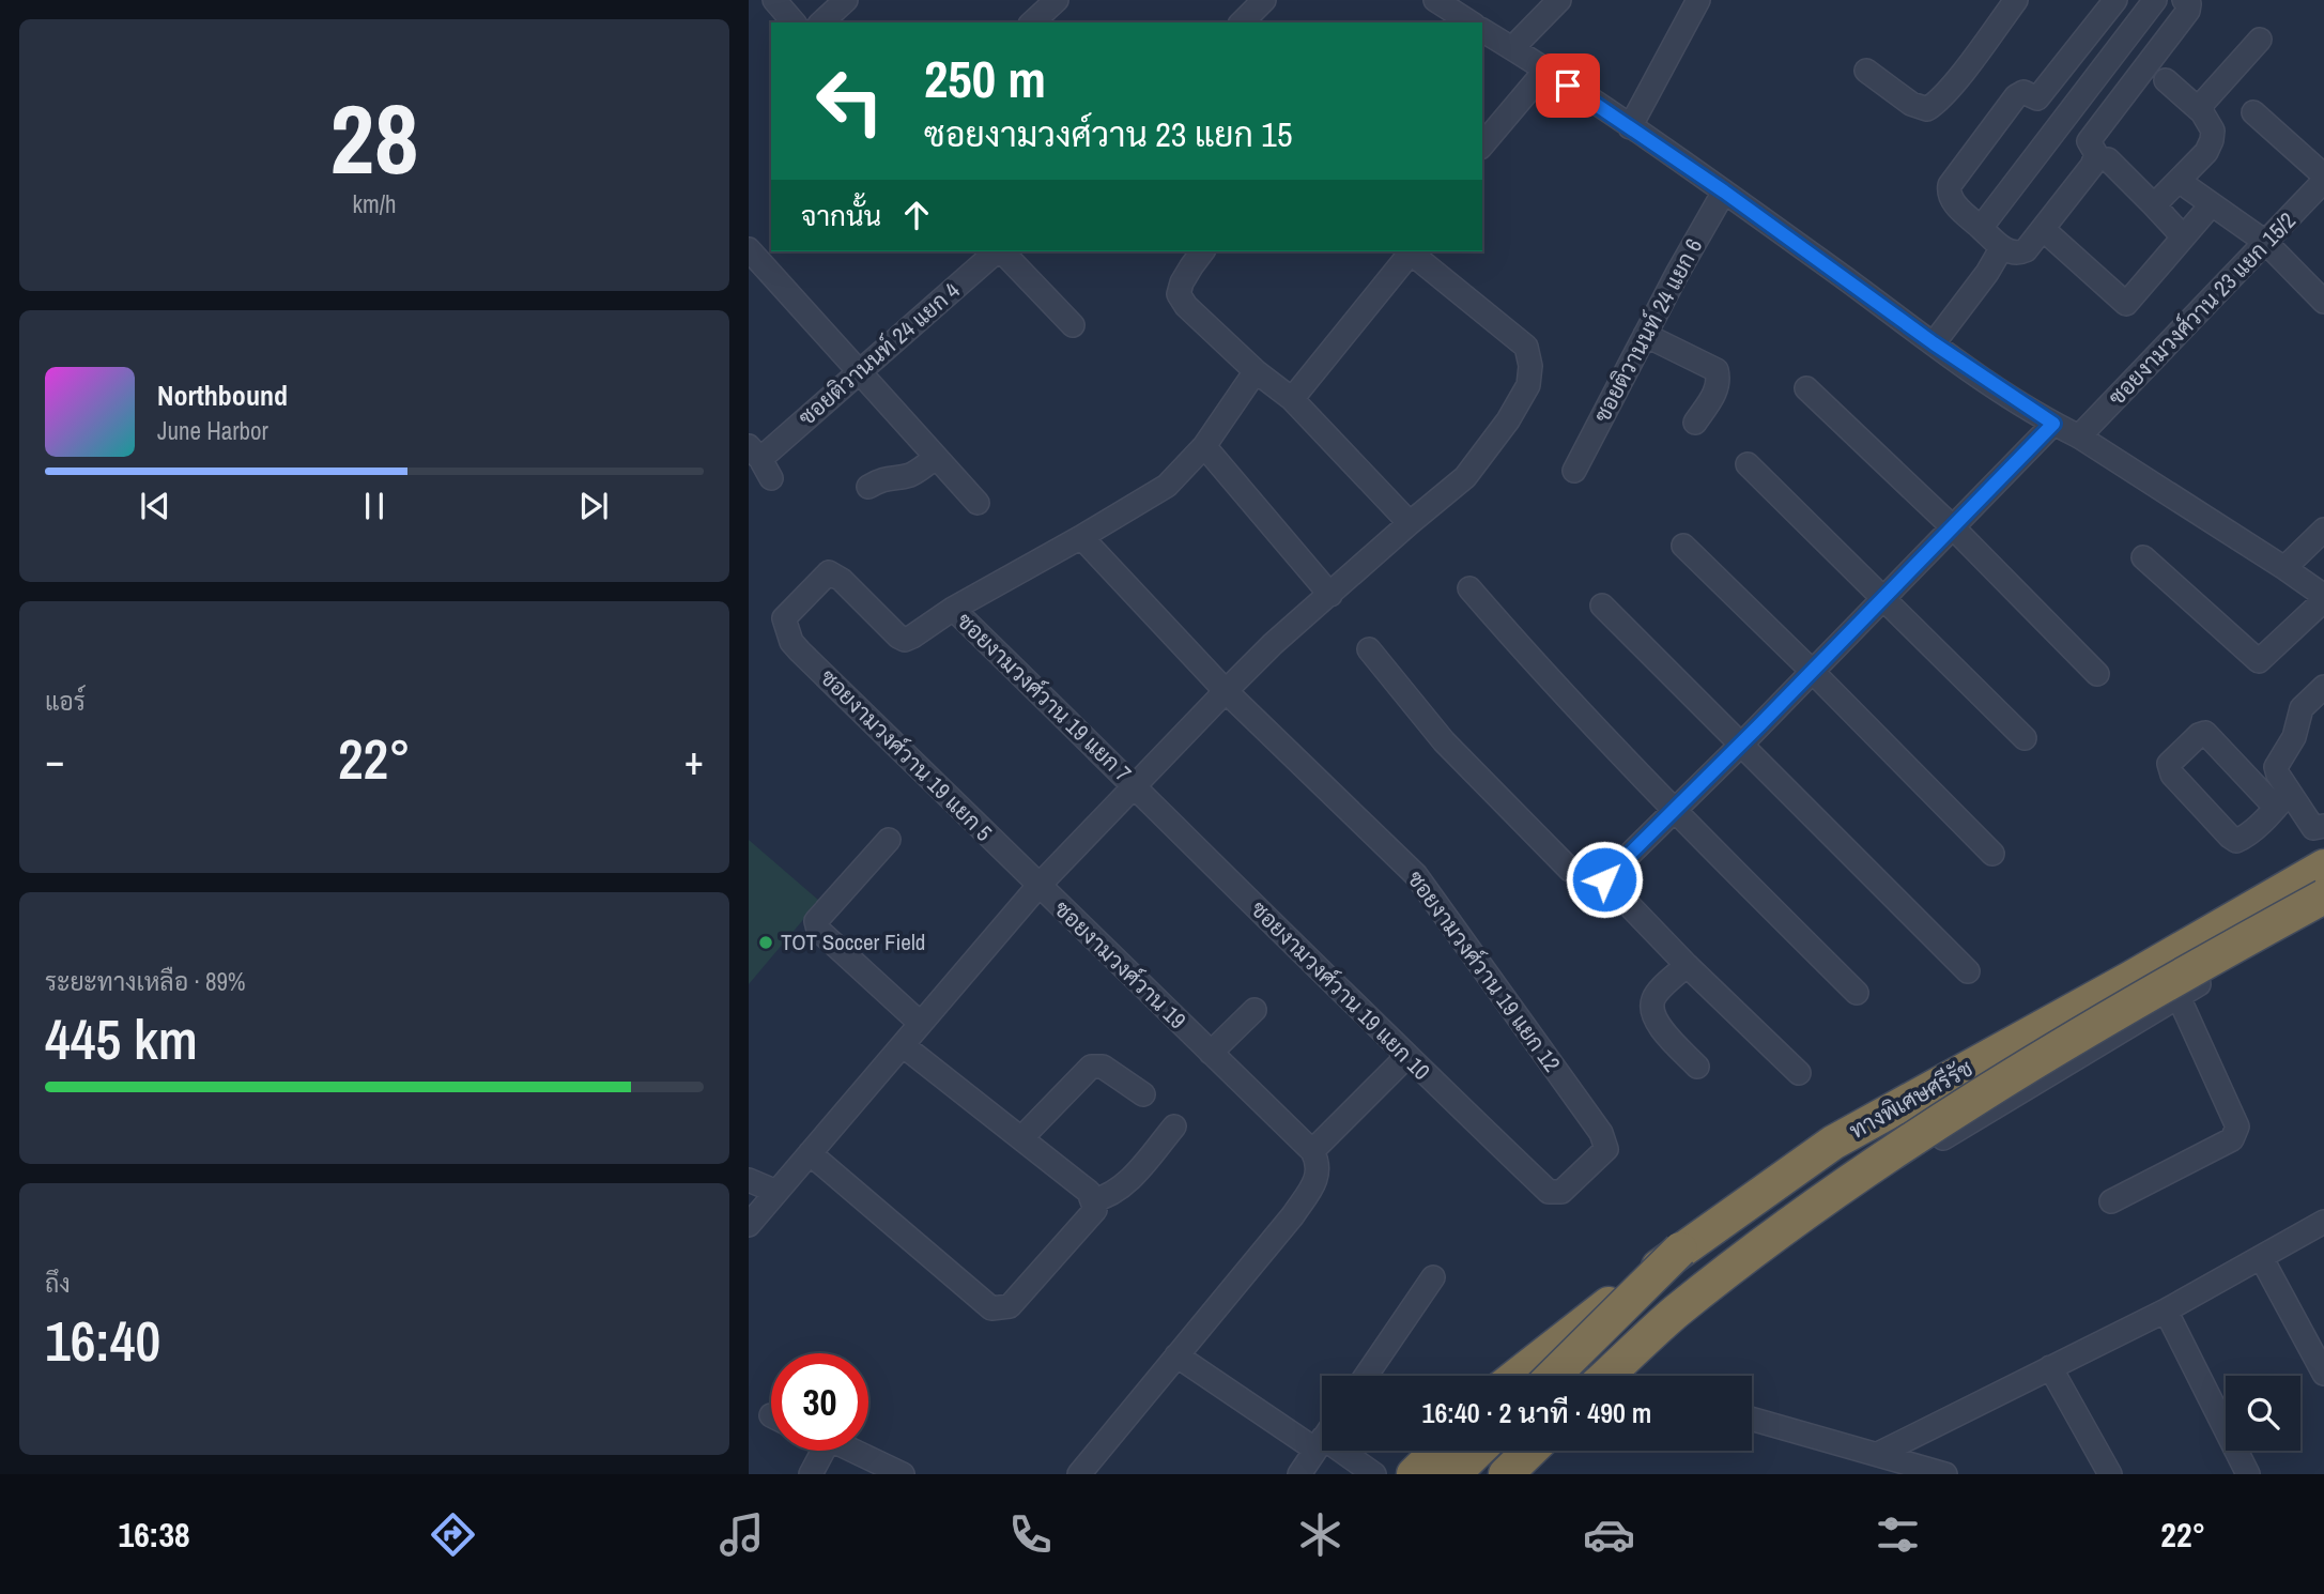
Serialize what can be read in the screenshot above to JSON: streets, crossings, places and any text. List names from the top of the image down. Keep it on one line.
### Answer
{"streets":{"highway":["ทางพิเศษศรีรัช"],"street":["ซอยงามวงศ์วาน 23 แยก 15/2","ซอยติวานนท์ 24 แยก 6","ซอยติวานนท์ 24 แยก 4","ซอยงามวงศ์วาน 19 แยก 7","ซอยงามวงศ์วาน 19 แยก 5","ซอยงามวงศ์วาน 19","ซอยงามวงศ์วาน 19 แยก 12","ซอยงามวงศ์วาน 19 แยก 10"]},"crossings":[["ซอยงามวงศ์วาน 19 แยก 7","ซอยงามวงศ์วาน 19 แยก 5"],["ซอยงามวงศ์วาน 19 แยก 7","ซอยงามวงศ์วาน 19"],["ซอยงามวงศ์วาน 19 แยก 7","ซอยงามวงศ์วาน 19 แยก 10"],["ซอยงามวงศ์วาน 19 แยก 5","ซอยงามวงศ์วาน 19"],["ซอยงามวงศ์วาน 19","ซอยงามวงศ์วาน 19 แยก 12"],["ซอยงามวงศ์วาน 19","ซอยงามวงศ์วาน 19 แยก 10"],["ซอยงามวงศ์วาน 19 แยก 12","ซอยงามวงศ์วาน 19 แยก 10"]],"places":["TOT Soccer Field"],"page":{"tile":[["28","km/h"],"แอร์",["ระยะทางเหลือ · 89%","445 km"],["ถึง","16:40"]],"turn":["250 m","ซอยงามวงศ์วาน 23 แยก 15"],"then":"จากนั้น","song":["Northbound","June Harbor"],"heat":["−","22°","+"],"limit":"30","trip":"16:40 · 2 นาที · 490 m","tabs":["16:38","22°"]}}
